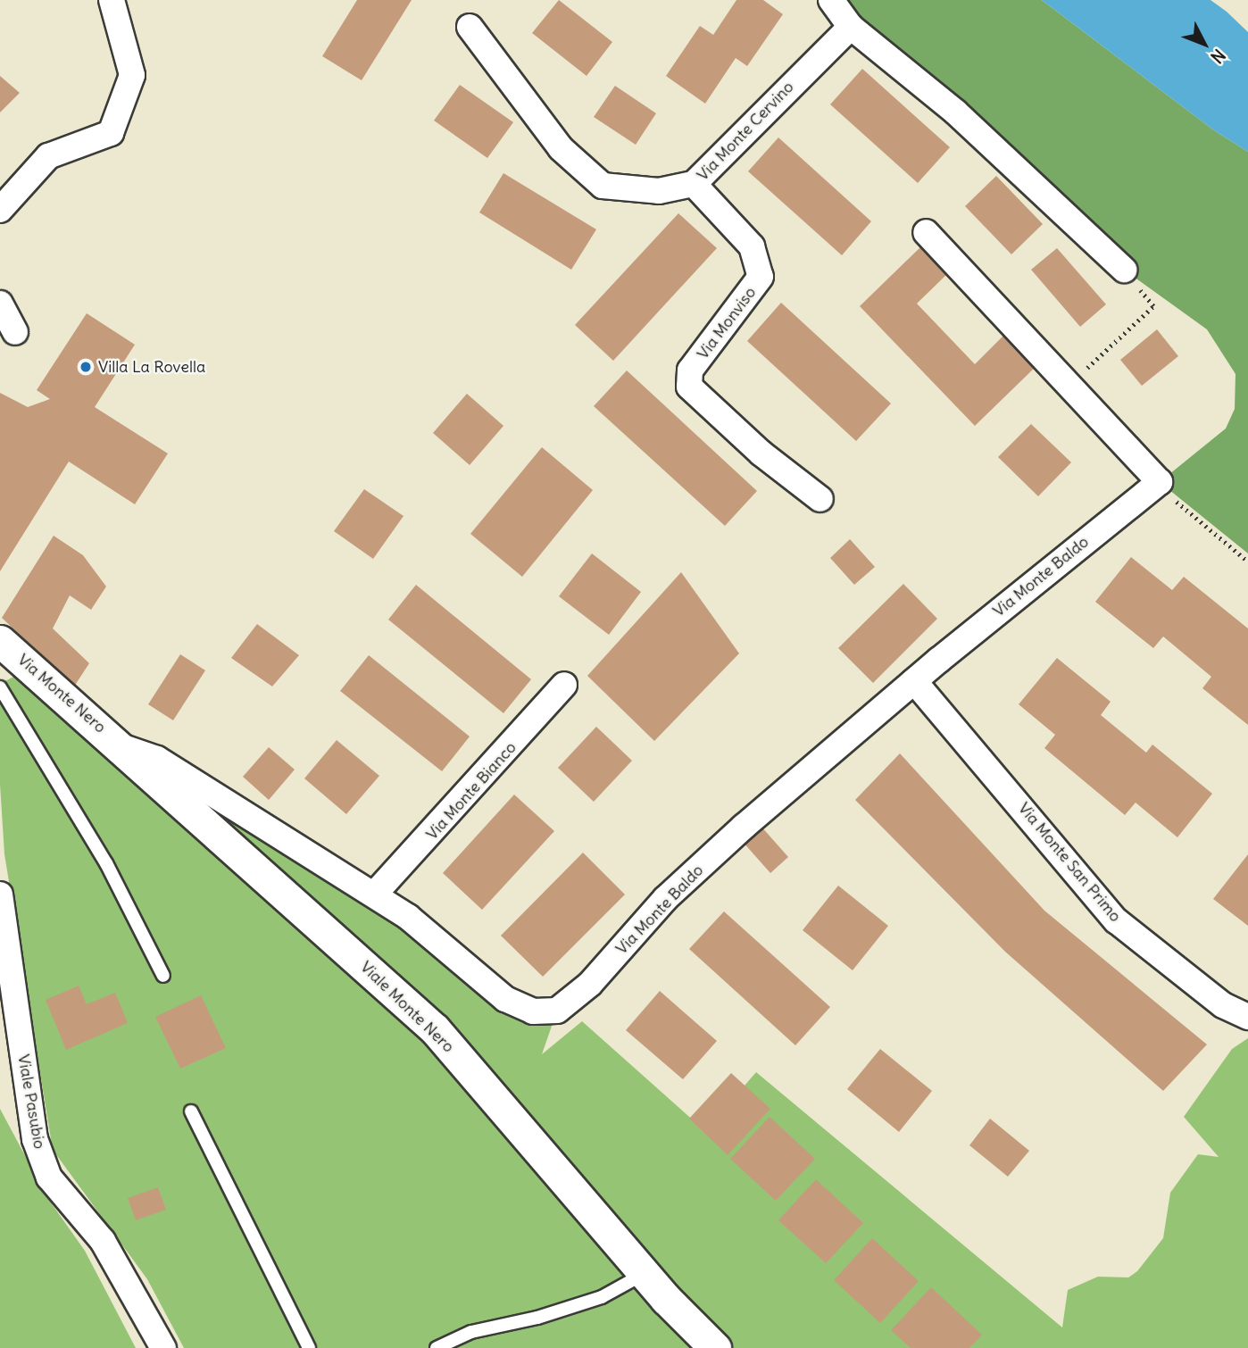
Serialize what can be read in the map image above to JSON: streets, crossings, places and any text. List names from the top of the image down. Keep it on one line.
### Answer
{"streets":{"street":["Via Monte Cervino","Via Monviso","Via Monte Baldo","Via Monte Nero","Via Monte Bianco","Via Monte San Primo","Viale Monte Nero","Viale Pasubio"]},"crossings":[["Via Monte Cervino","Via Monviso"],["Via Monte Baldo","Via Monte Nero"],["Via Monte Baldo","Via Monte Bianco"],["Via Monte Baldo","Via Monte San Primo"],["Via Monte Baldo","Viale Monte Nero"],["Via Monte Nero","Viale Monte Nero"]],"places":["Villa La Rovella"],"north":"bottom right"}
